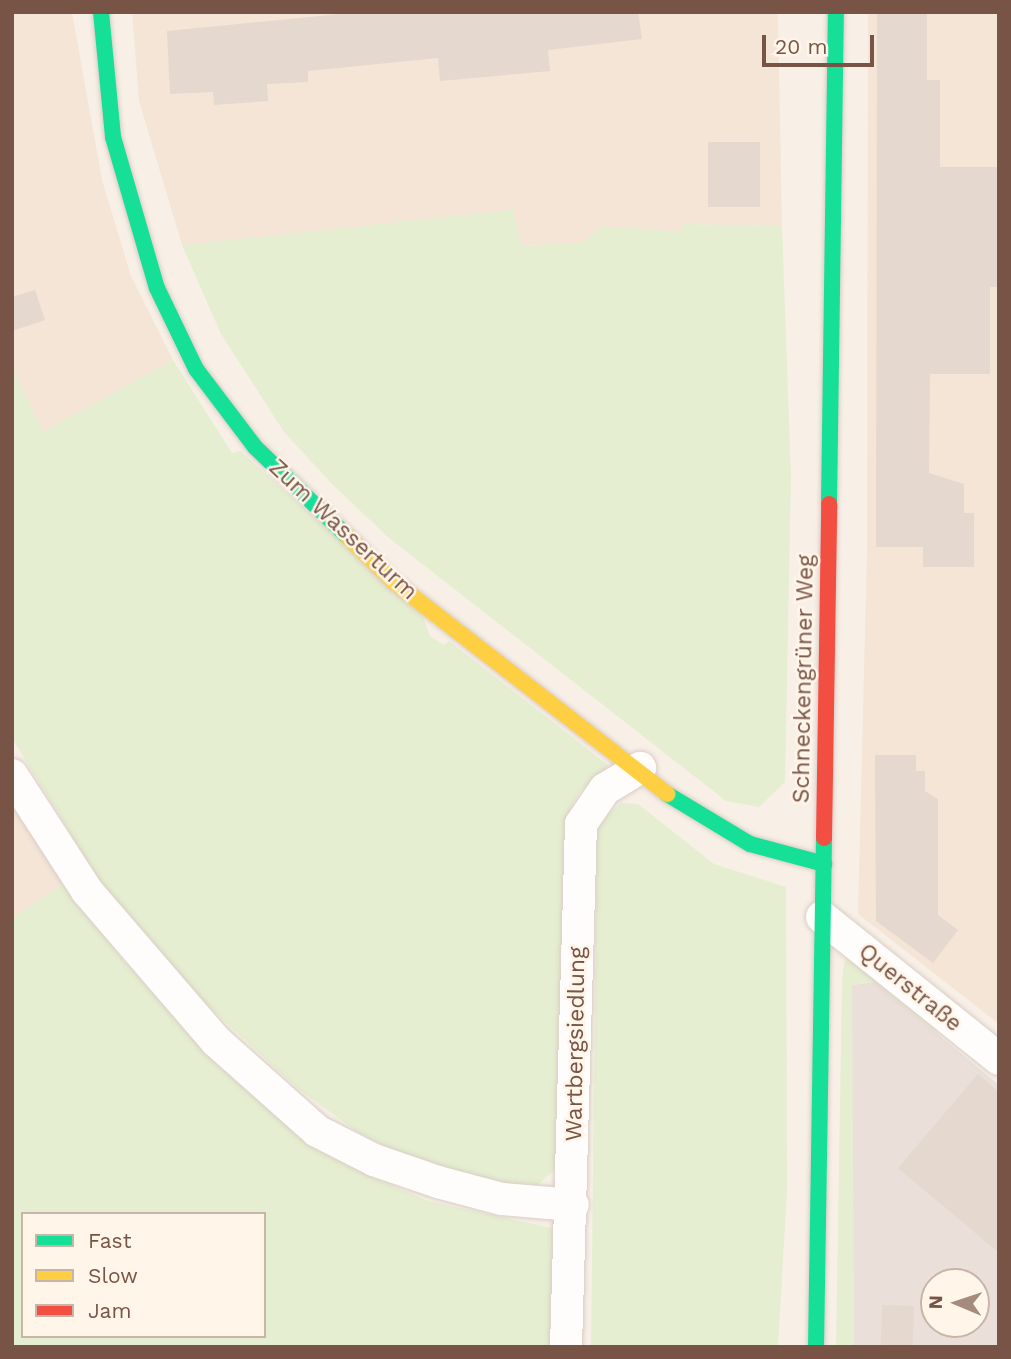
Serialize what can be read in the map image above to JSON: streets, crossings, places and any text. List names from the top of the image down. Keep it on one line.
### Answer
{"streets":{"street":["Zum Wasserturm","Schneckengrüner Weg","Querstraße","Wartbergsiedlung"]},"crossings":[["Zum Wasserturm","Schneckengrüner Weg"],["Zum Wasserturm","Wartbergsiedlung"],["Schneckengrüner Weg","Querstraße"]],"legend":["Fast","Slow","Jam"],"scale_bar":"20 m","north":"left"}
